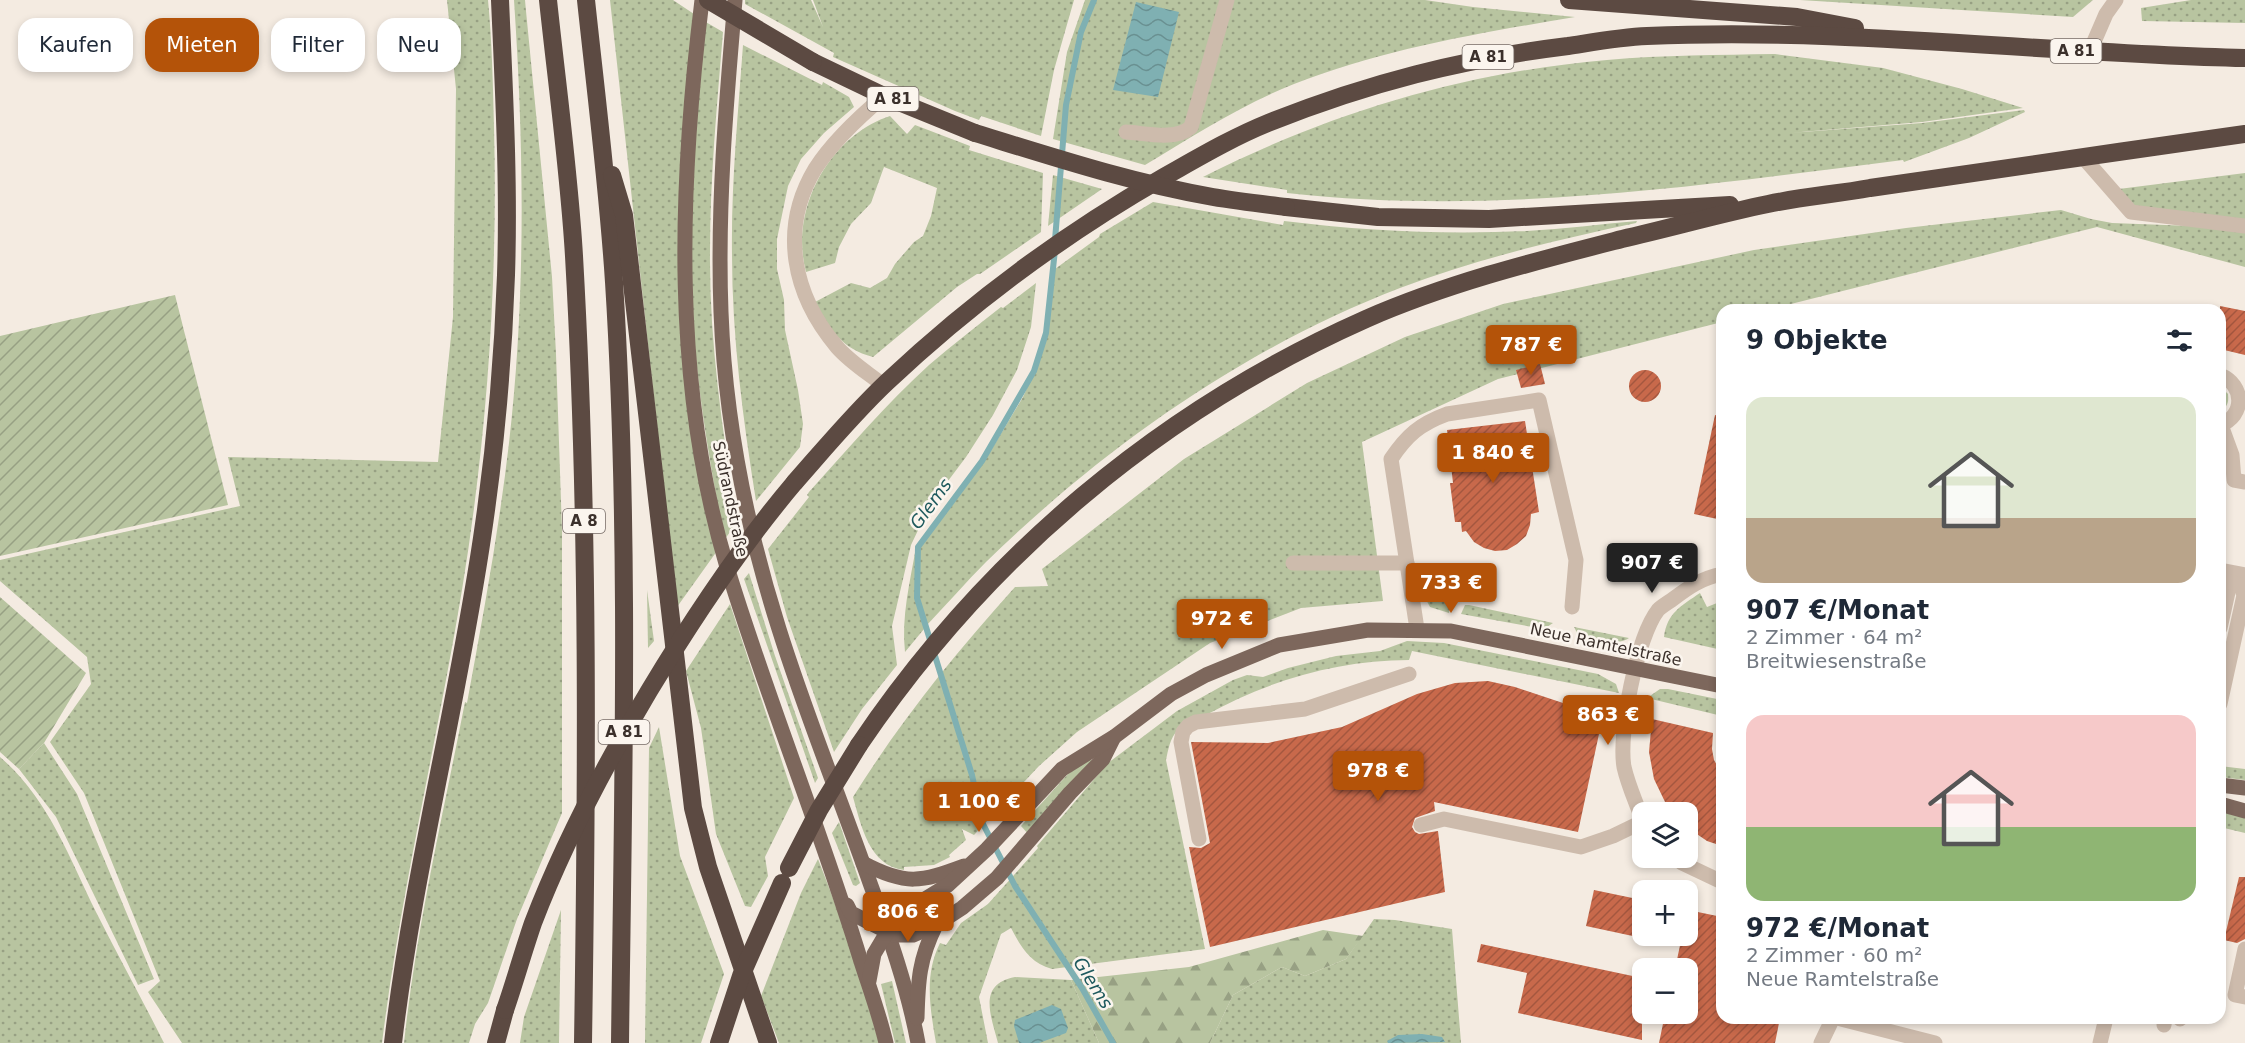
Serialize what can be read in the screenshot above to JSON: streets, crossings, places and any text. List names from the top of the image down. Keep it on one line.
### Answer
{"streets":{"highway":["A 81","A 8"],"main road":["Südrandstraße","Neue Ramtelstraße"]},"crossings":[["Südrandstraße","Neue Ramtelstraße"]],"water":["Glems"],"page":{"chip":["Kaufen","Mieten","Filter","Neu"],"heading":"9 Objekte","price":["787 €","1 840 €","907 €","733 €","972 €","863 €","978 €","1 100 €","806 €"],"list":[{"name":"907 €/Monat","note":"2 Zimmer · 64 m² · Breitwiesenstraße"},{"name":"972 €/Monat","note":"2 Zimmer · 60 m² · Neue Ramtelstraße"}],"map_buttons":["+","−"]}}
